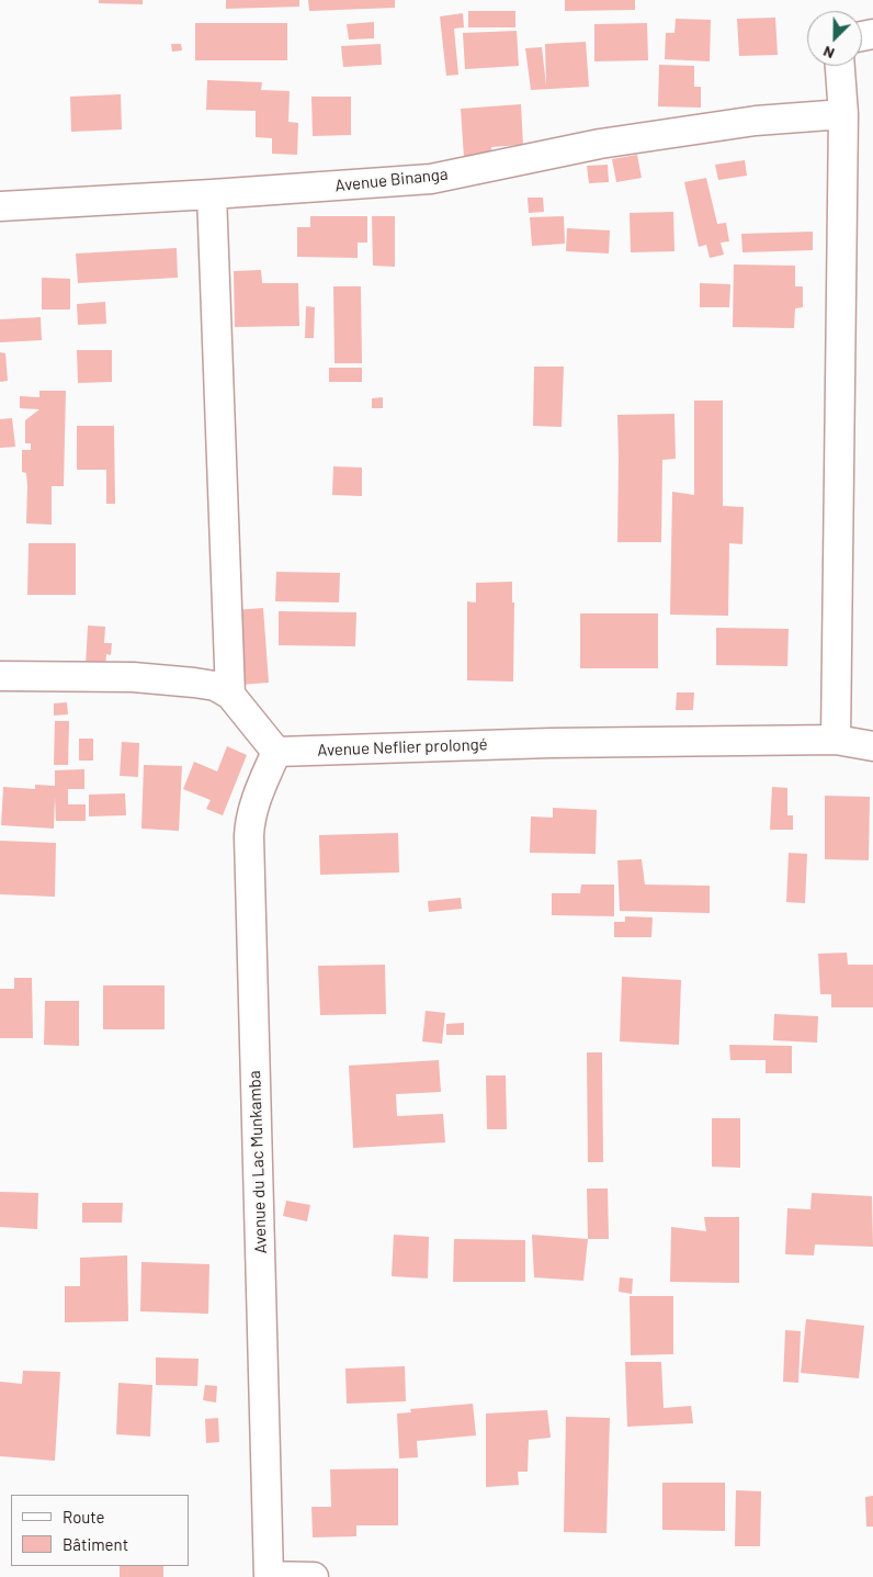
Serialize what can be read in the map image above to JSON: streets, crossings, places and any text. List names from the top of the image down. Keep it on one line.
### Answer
{"streets":{"street":["Avenue Binanga","Avenue Neflier prolongé","Avenue du Lac Munkamba"]},"crossings":[["Avenue Neflier prolongé","Avenue du Lac Munkamba"]],"legend":["Route","Bâtiment"],"north":"bottom left"}
